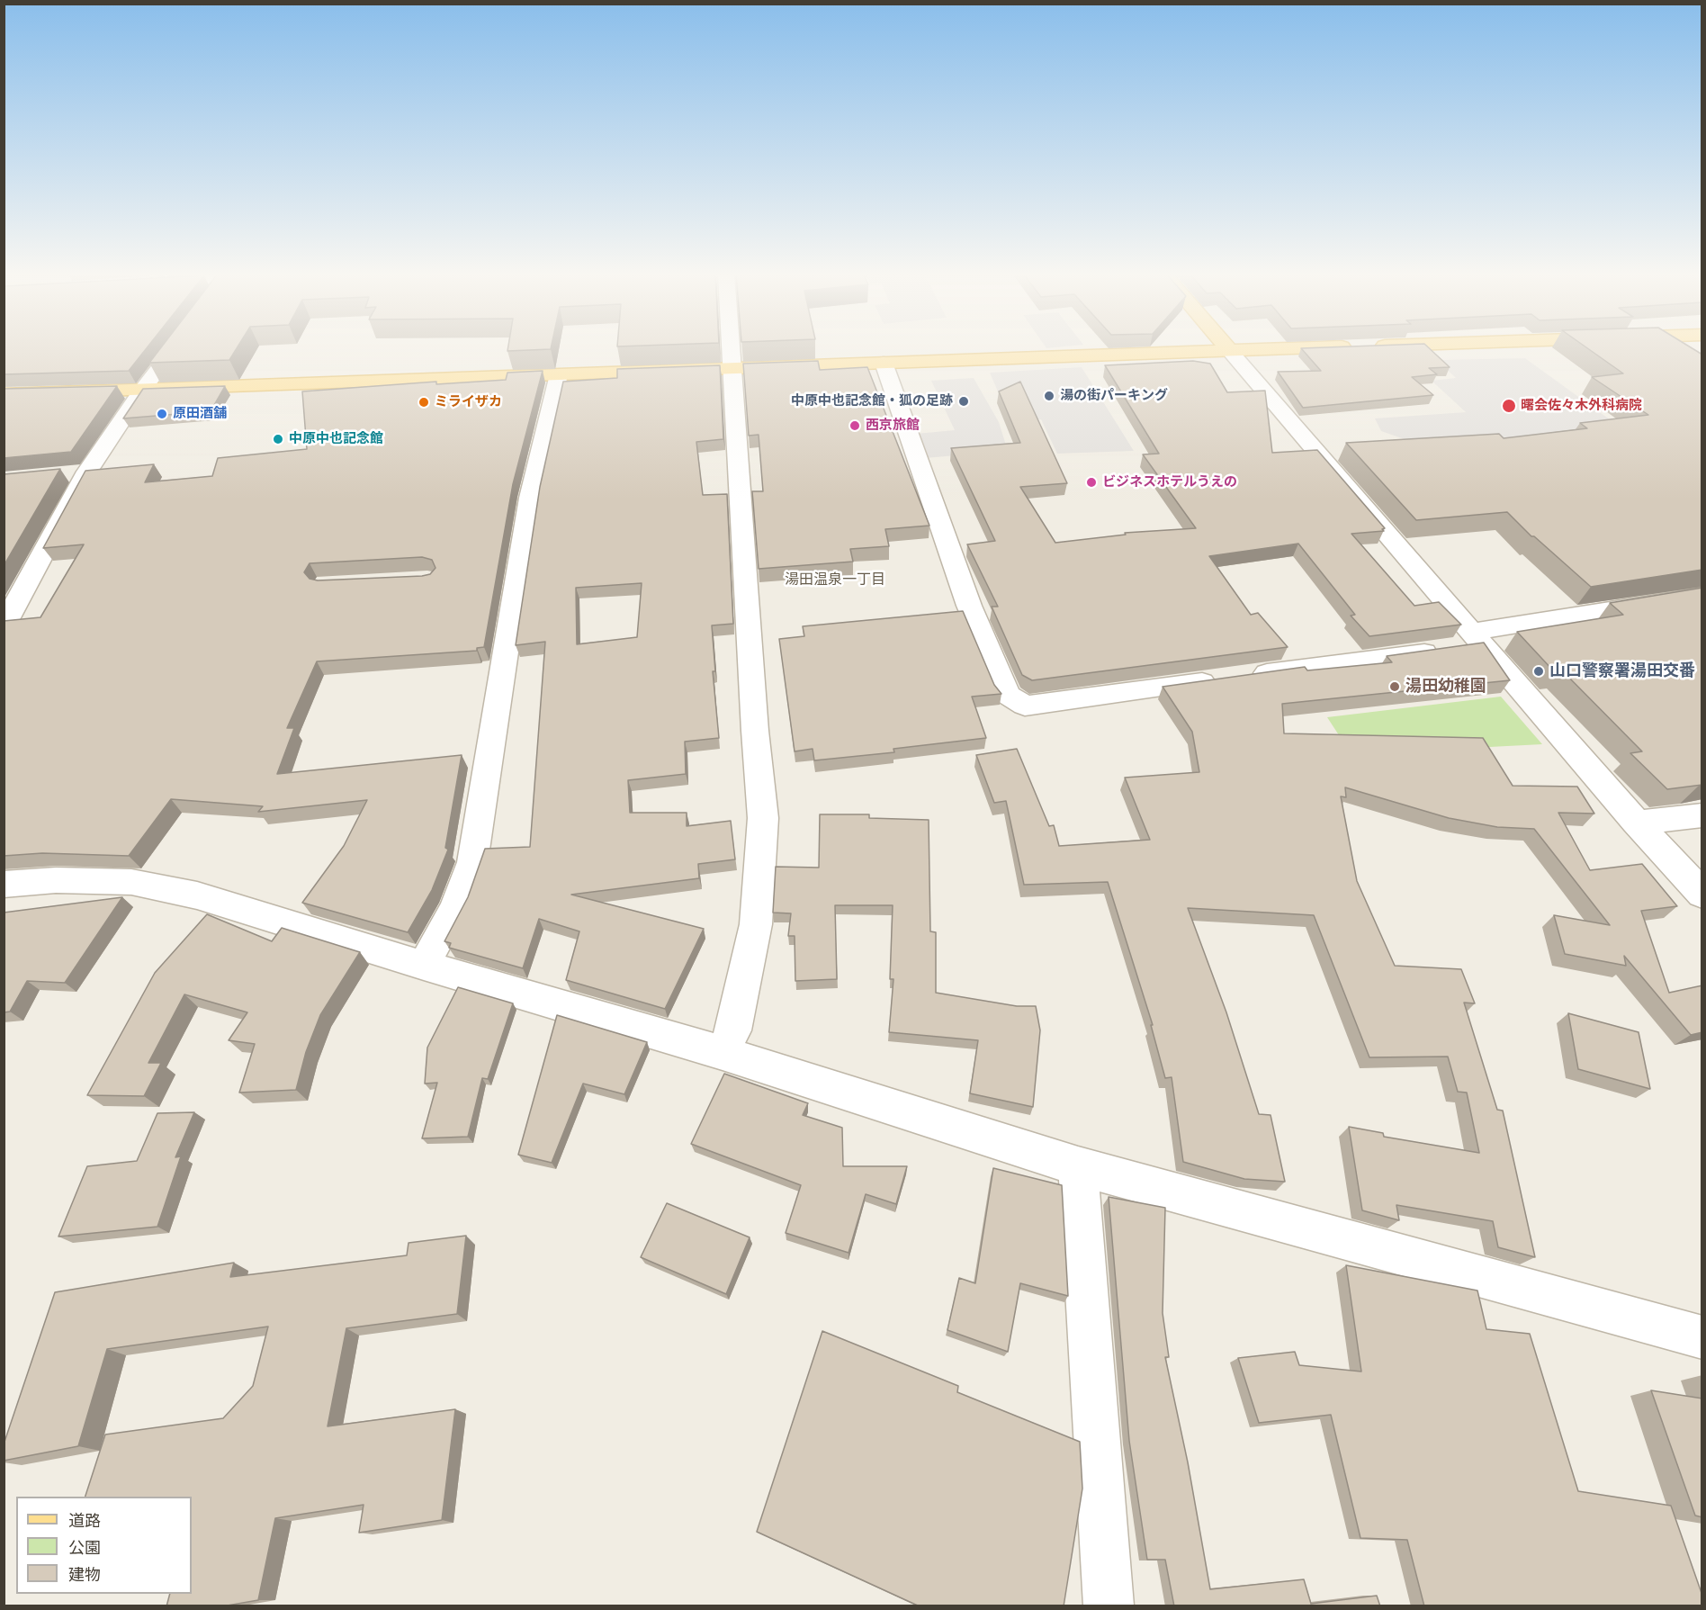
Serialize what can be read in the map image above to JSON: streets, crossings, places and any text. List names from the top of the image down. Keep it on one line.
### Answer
{"districts":["湯田温泉一丁目"],"places":["湯の街パーキング","中原中也記念館・狐の足跡","ミライザカ","曙会佐々木外科病院","原田酒舗","西京旅館","中原中也記念館","ビジネスホテルうえの","山口警察署湯田交番","湯田幼稚園"],"legend":["道路","公園","建物"]}
